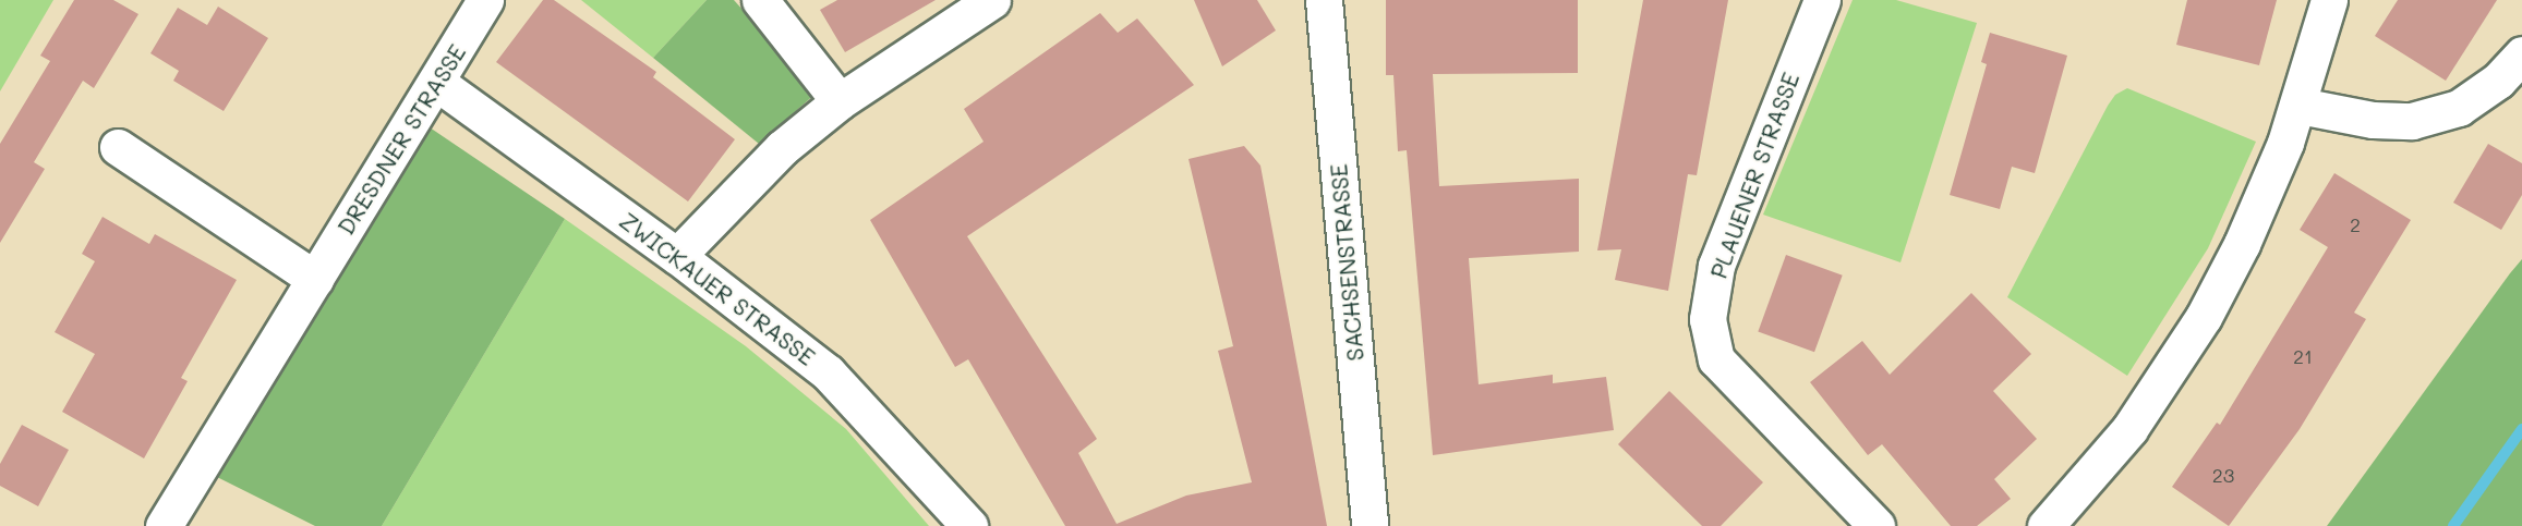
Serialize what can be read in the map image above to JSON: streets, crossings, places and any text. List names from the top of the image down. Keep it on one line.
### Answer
{"streets":{"street":["DRESDNER STRASSE","PLAUENER STRASSE","SACHSENSTRASSE","ZWICKAUER STRASSE"]},"crossings":[["DRESDNER STRASSE","ZWICKAUER STRASSE"]],"house_numbers":["2","21","23"]}
